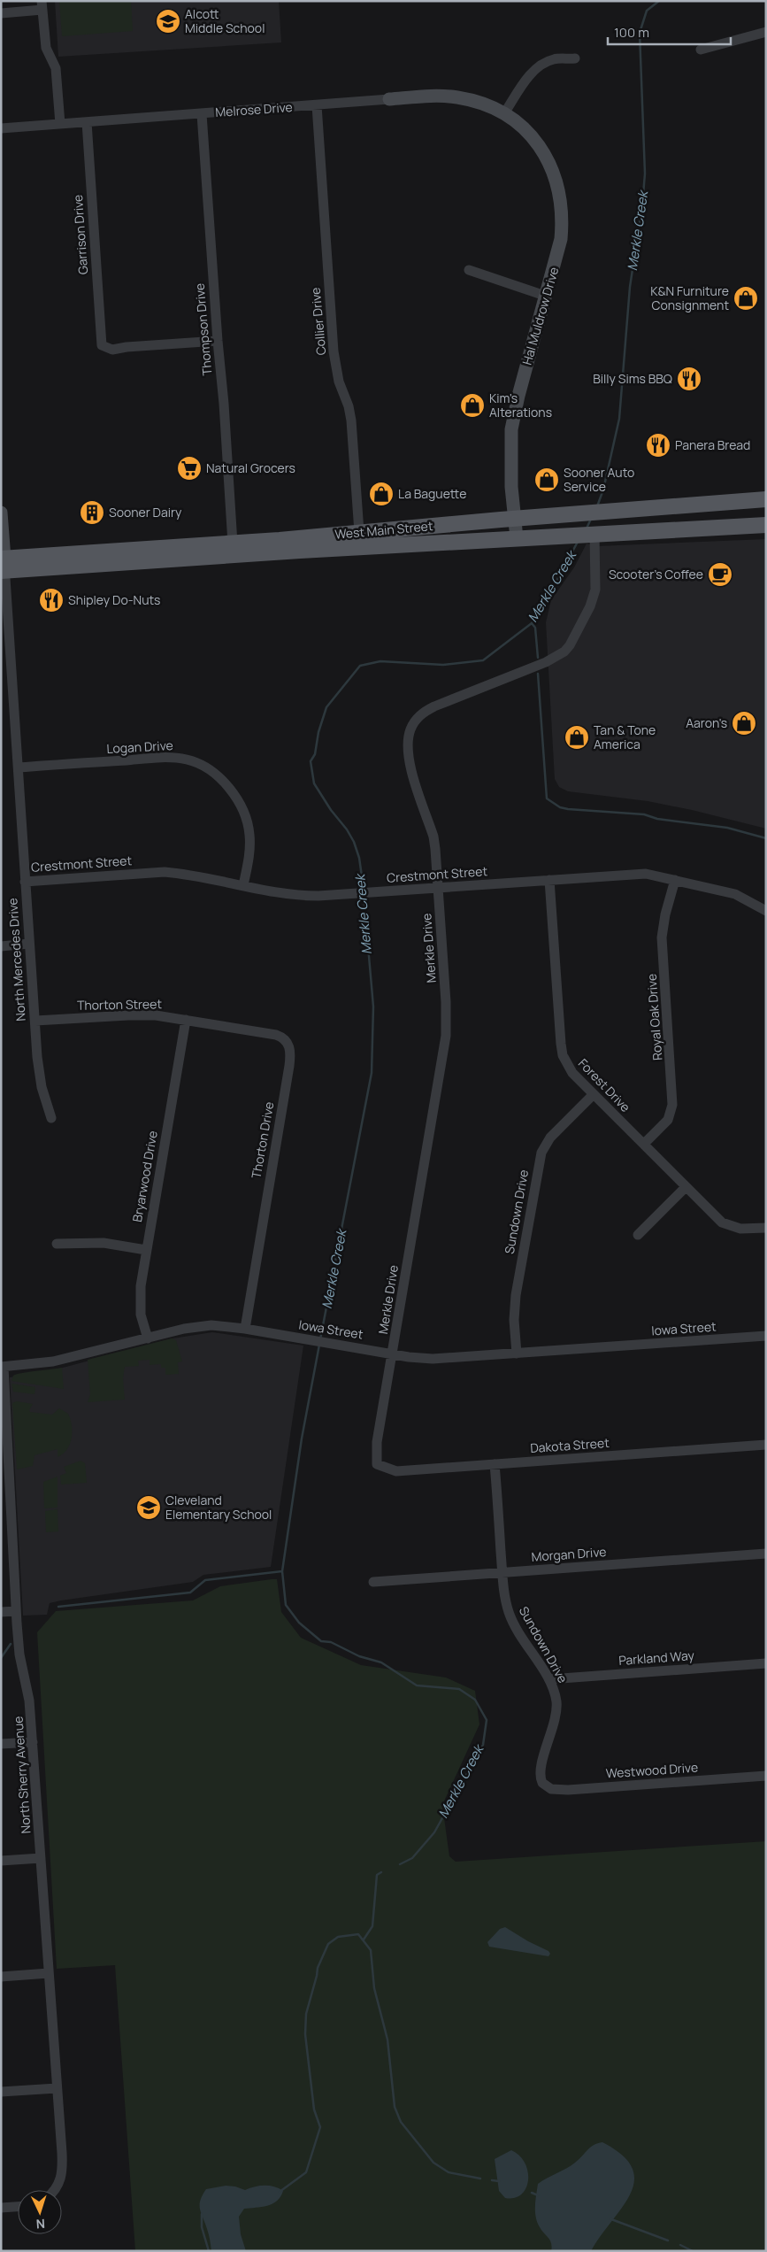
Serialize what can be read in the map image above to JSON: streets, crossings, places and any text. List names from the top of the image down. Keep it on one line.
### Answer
{"streets":{"main road":["West Main Street"],"street":["Melrose Drive","Garrison Drive","Hal Muldrow Drive","Collier Drive","Thompson Drive","Logan Drive","Crestmont Street","Merkle Drive","North Mercedes Drive","Thorton Street","Royal Oak Drive","Forest Drive","Thorton Drive","Bryarwood Drive","Sundown Drive","Iowa Street","Dakota Street","Morgan Drive","Parkland Way","Westwood Drive","North Sherry Avenue"]},"crossings":[["Melrose Drive","Garrison Drive"],["Melrose Drive","Hal Muldrow Drive"],["Melrose Drive","Collier Drive"],["Melrose Drive","Thompson Drive"],["Garrison Drive","Thompson Drive"],["Hal Muldrow Drive","West Main Street"],["Collier Drive","West Main Street"],["Thompson Drive","West Main Street"],["West Main Street","Merkle Drive"],["West Main Street","North Mercedes Drive"],["Logan Drive","Crestmont Street"],["Logan Drive","North Mercedes Drive"],["Crestmont Street","Merkle Drive"],["Crestmont Street","North Mercedes Drive"],["Crestmont Street","Royal Oak Drive"],["Crestmont Street","Forest Drive"],["Merkle Drive","Iowa Street"],["Merkle Drive","Dakota Street"],["North Mercedes Drive","Thorton Street"],["Thorton Street","Thorton Drive"],["Thorton Street","Bryarwood Drive"],["Royal Oak Drive","Forest Drive"],["Forest Drive","Sundown Drive"],["Thorton Drive","Iowa Street"],["Bryarwood Drive","Iowa Street"],["Sundown Drive","Iowa Street"],["Sundown Drive","Dakota Street"],["Sundown Drive","Morgan Drive"],["Sundown Drive","Parkland Way"],["Sundown Drive","Westwood Drive"],["Iowa Street","North Sherry Avenue"]],"water":["Merkle Creek"],"places":{"school or university":["Alcott Middle School","Cleveland Elementary School"],"shop":["K&N Furniture Consignment","Kim's Alterations","Sooner Auto Service","La Baguette","Aaron's","Tan & Tone America"],"restaurant":["Billy Sims BBQ","Panera Bread","Shipley Do-Nuts"],"supermarket":["Natural Grocers"],"building":["Sooner Dairy"],"cafe":["Scooter's Coffee"]},"scale_bar":"100 m","north":"bottom"}
